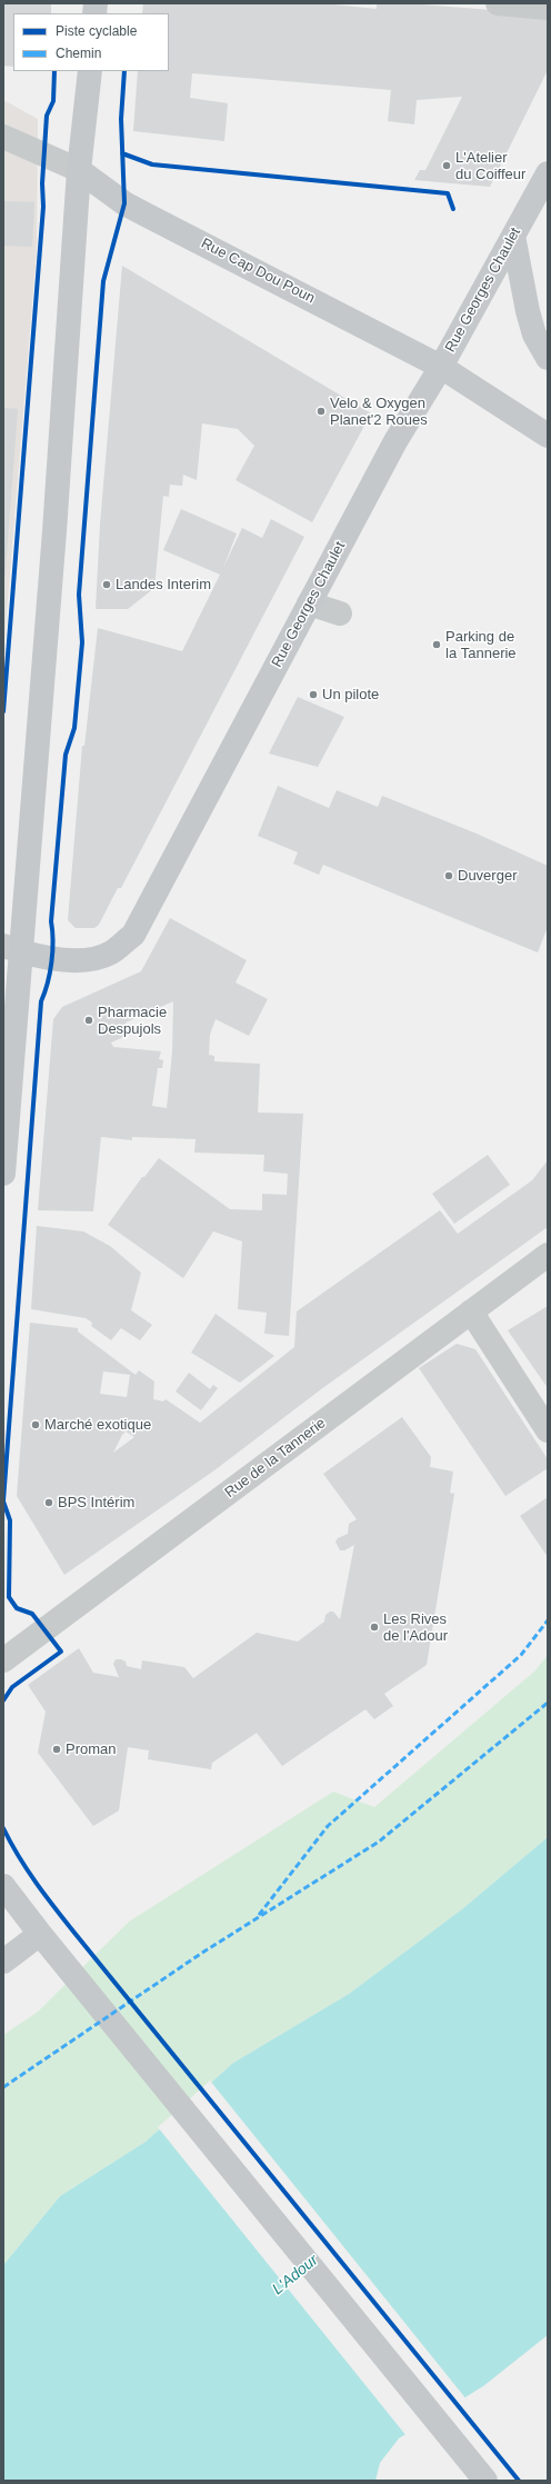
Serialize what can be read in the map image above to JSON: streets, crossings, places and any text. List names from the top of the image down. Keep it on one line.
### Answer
{"streets":{"main road":["Rue Cap Dou Poun","Rue Georges Chaulet"],"street":["Rue de la Tannerie"]},"crossings":[["Rue Cap Dou Poun","Rue Georges Chaulet"]],"water":["L'Adour"],"places":["L'Atelier du Coiffeur","Velo & Oxygen Planet'2 Roues","Landes Interim","Parking de la Tannerie","Un pilote","Duverger","Pharmacie Despujols","Marché exotique","BPS Intérim","Les Rives de l'Adour","Proman"],"legend":["Piste cyclable","Chemin"]}
